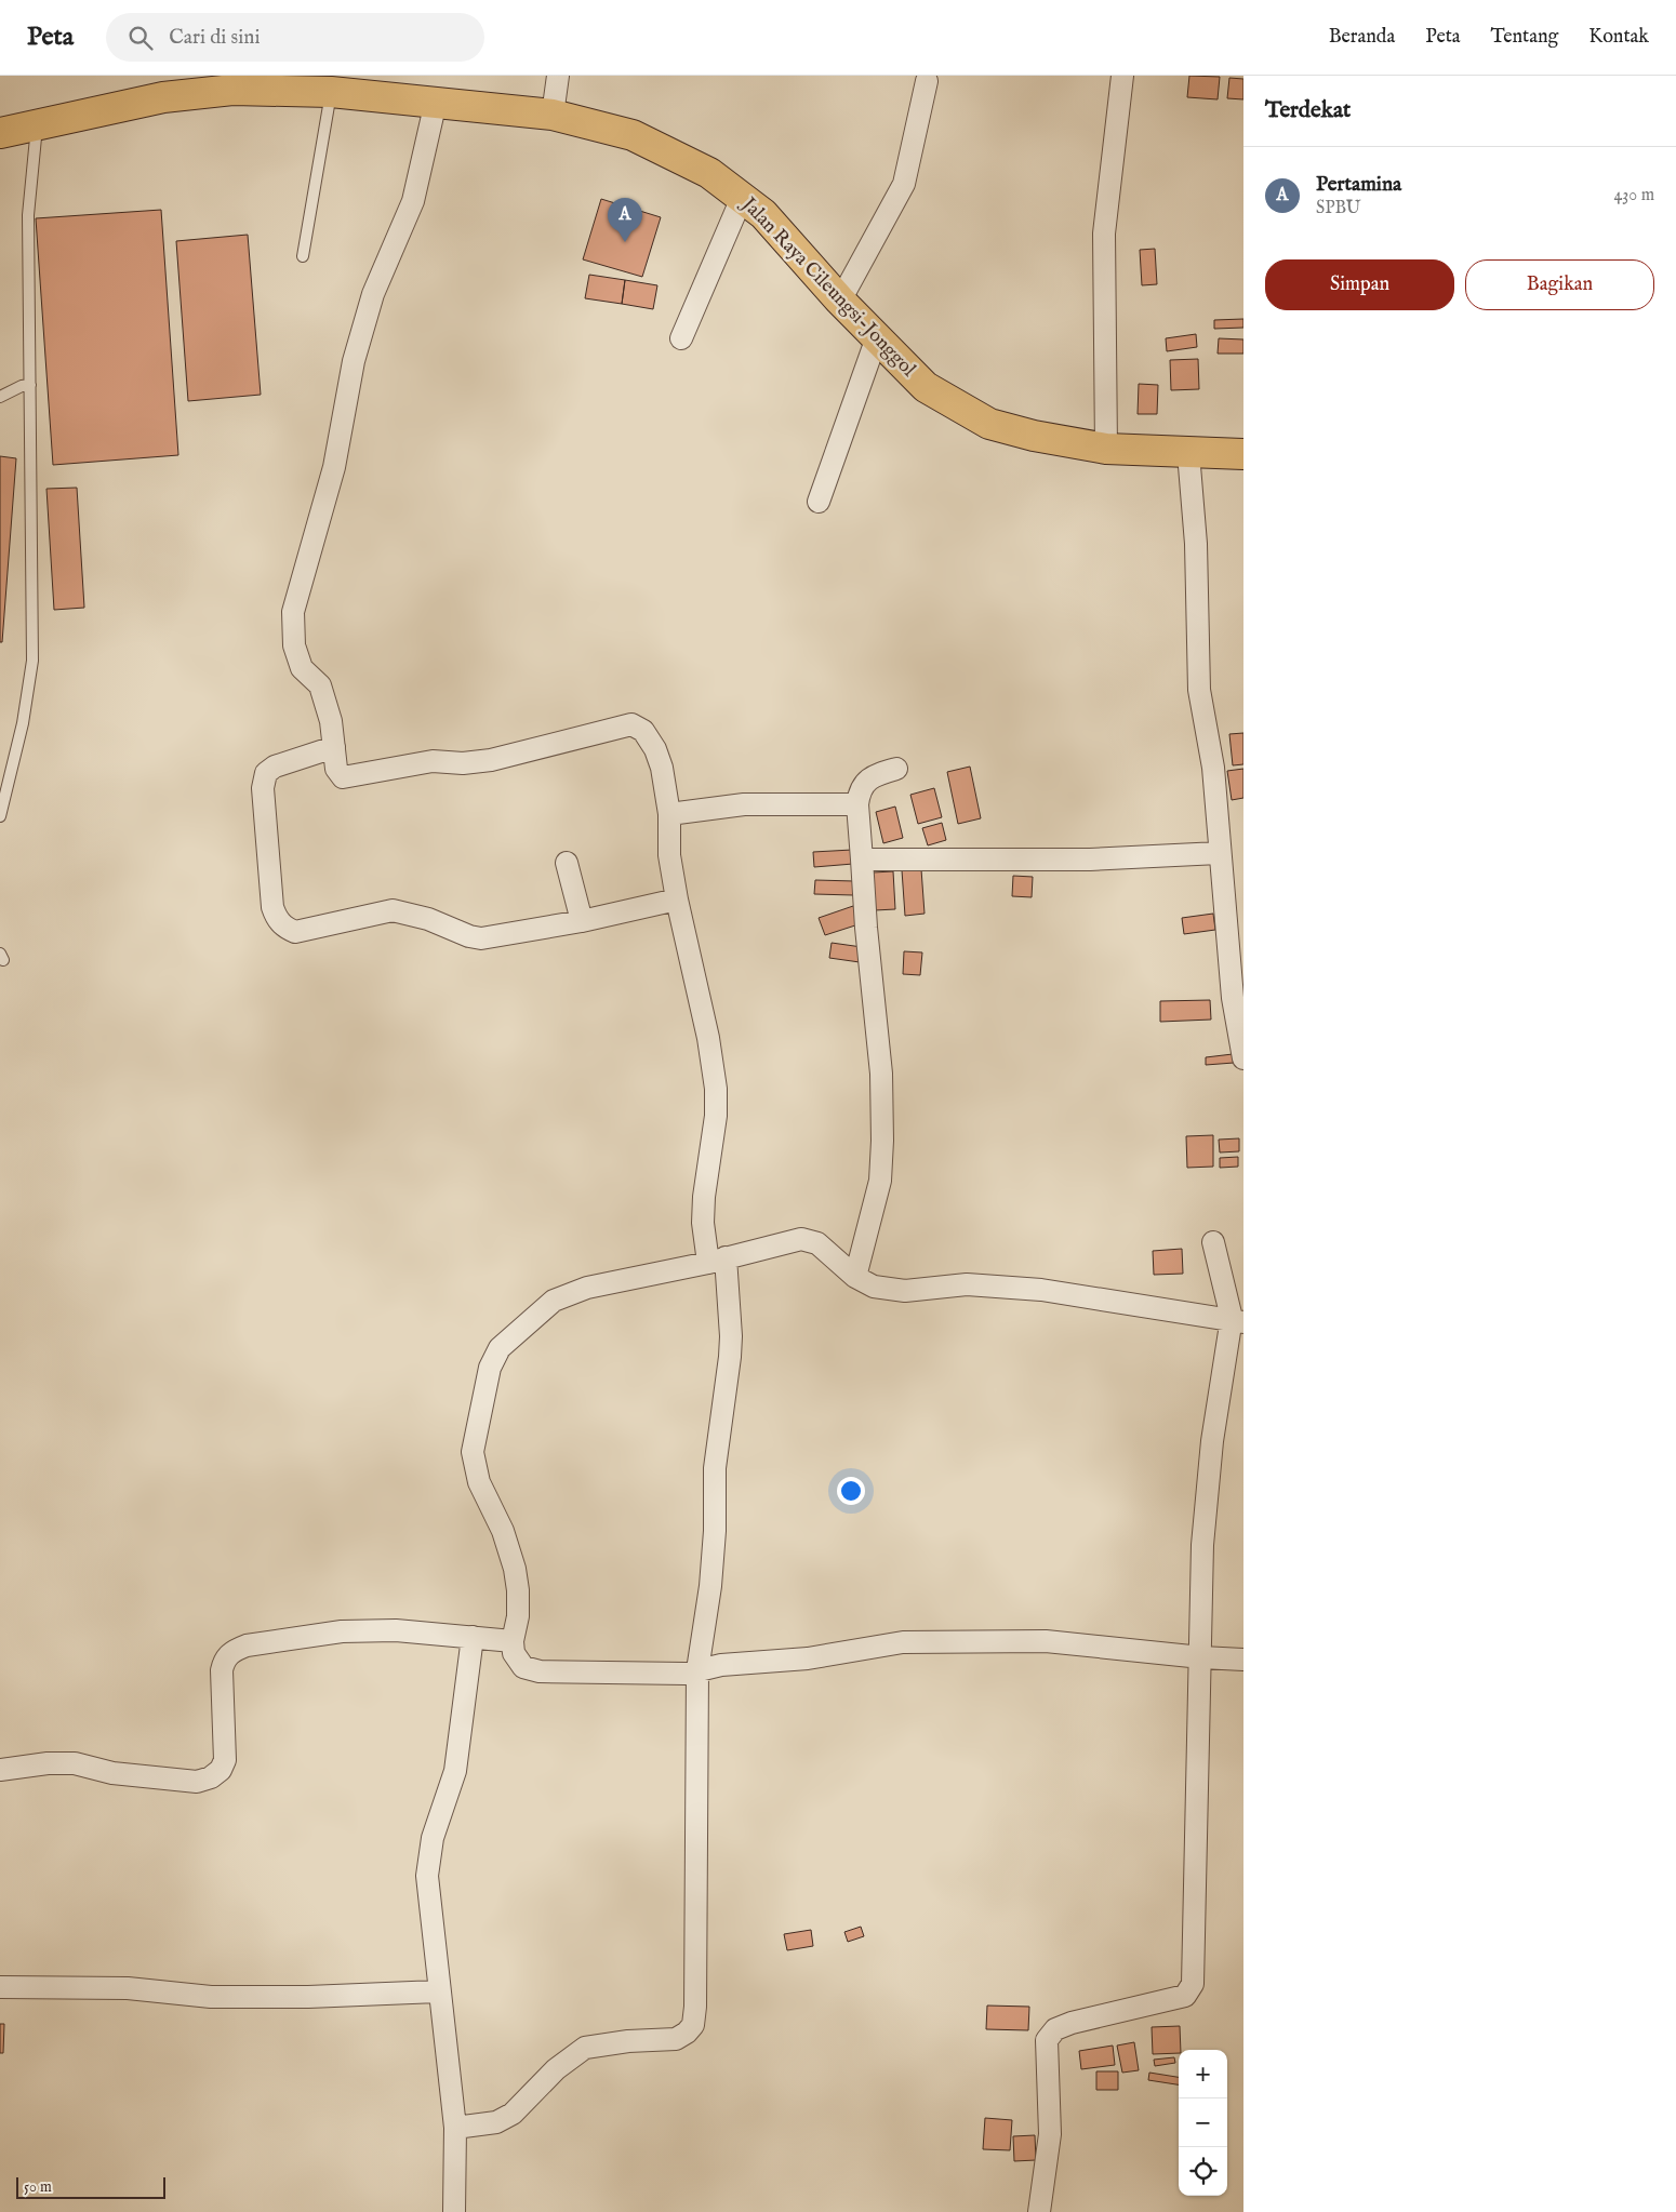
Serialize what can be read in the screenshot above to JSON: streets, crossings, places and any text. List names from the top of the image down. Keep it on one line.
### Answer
{"streets":{"main road":["Jalan Raya Cileungsi-Jonggol"]},"scale_bar":"50 m","page":{"header":"Peta","search":"Cari di sini","nav":["Beranda","Peta","Tentang","Kontak"],"heading":"Terdekat","list":[{"mark":"A","name":"Pertamina","note":"SPBU","value":"430 m"}],"pins":"A","buttons":["Simpan","Bagikan"],"map_buttons":["+","−"],"scale":"50 m"}}
